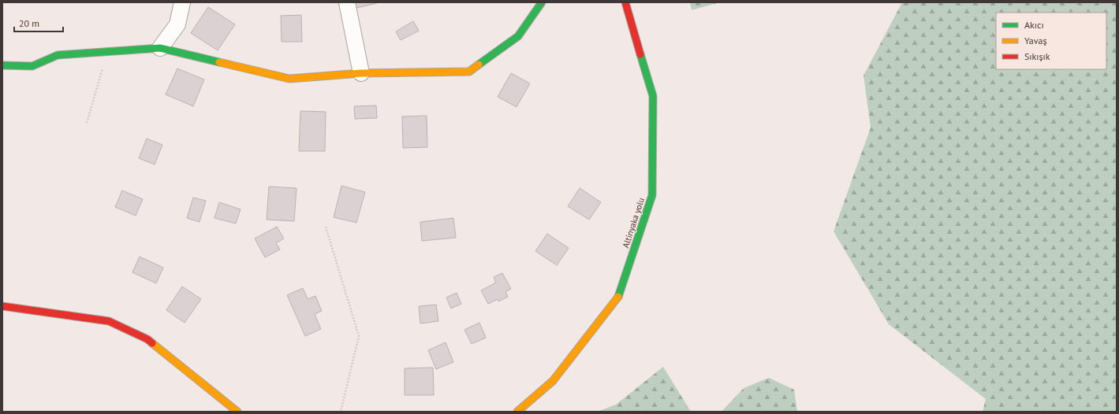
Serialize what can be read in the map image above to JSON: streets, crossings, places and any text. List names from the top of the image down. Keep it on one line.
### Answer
{"streets":{"street":["Altinyaka yolu"]},"legend":["Akıcı","Yavaş","Sıkışık"],"scale_bar":"20 m"}
